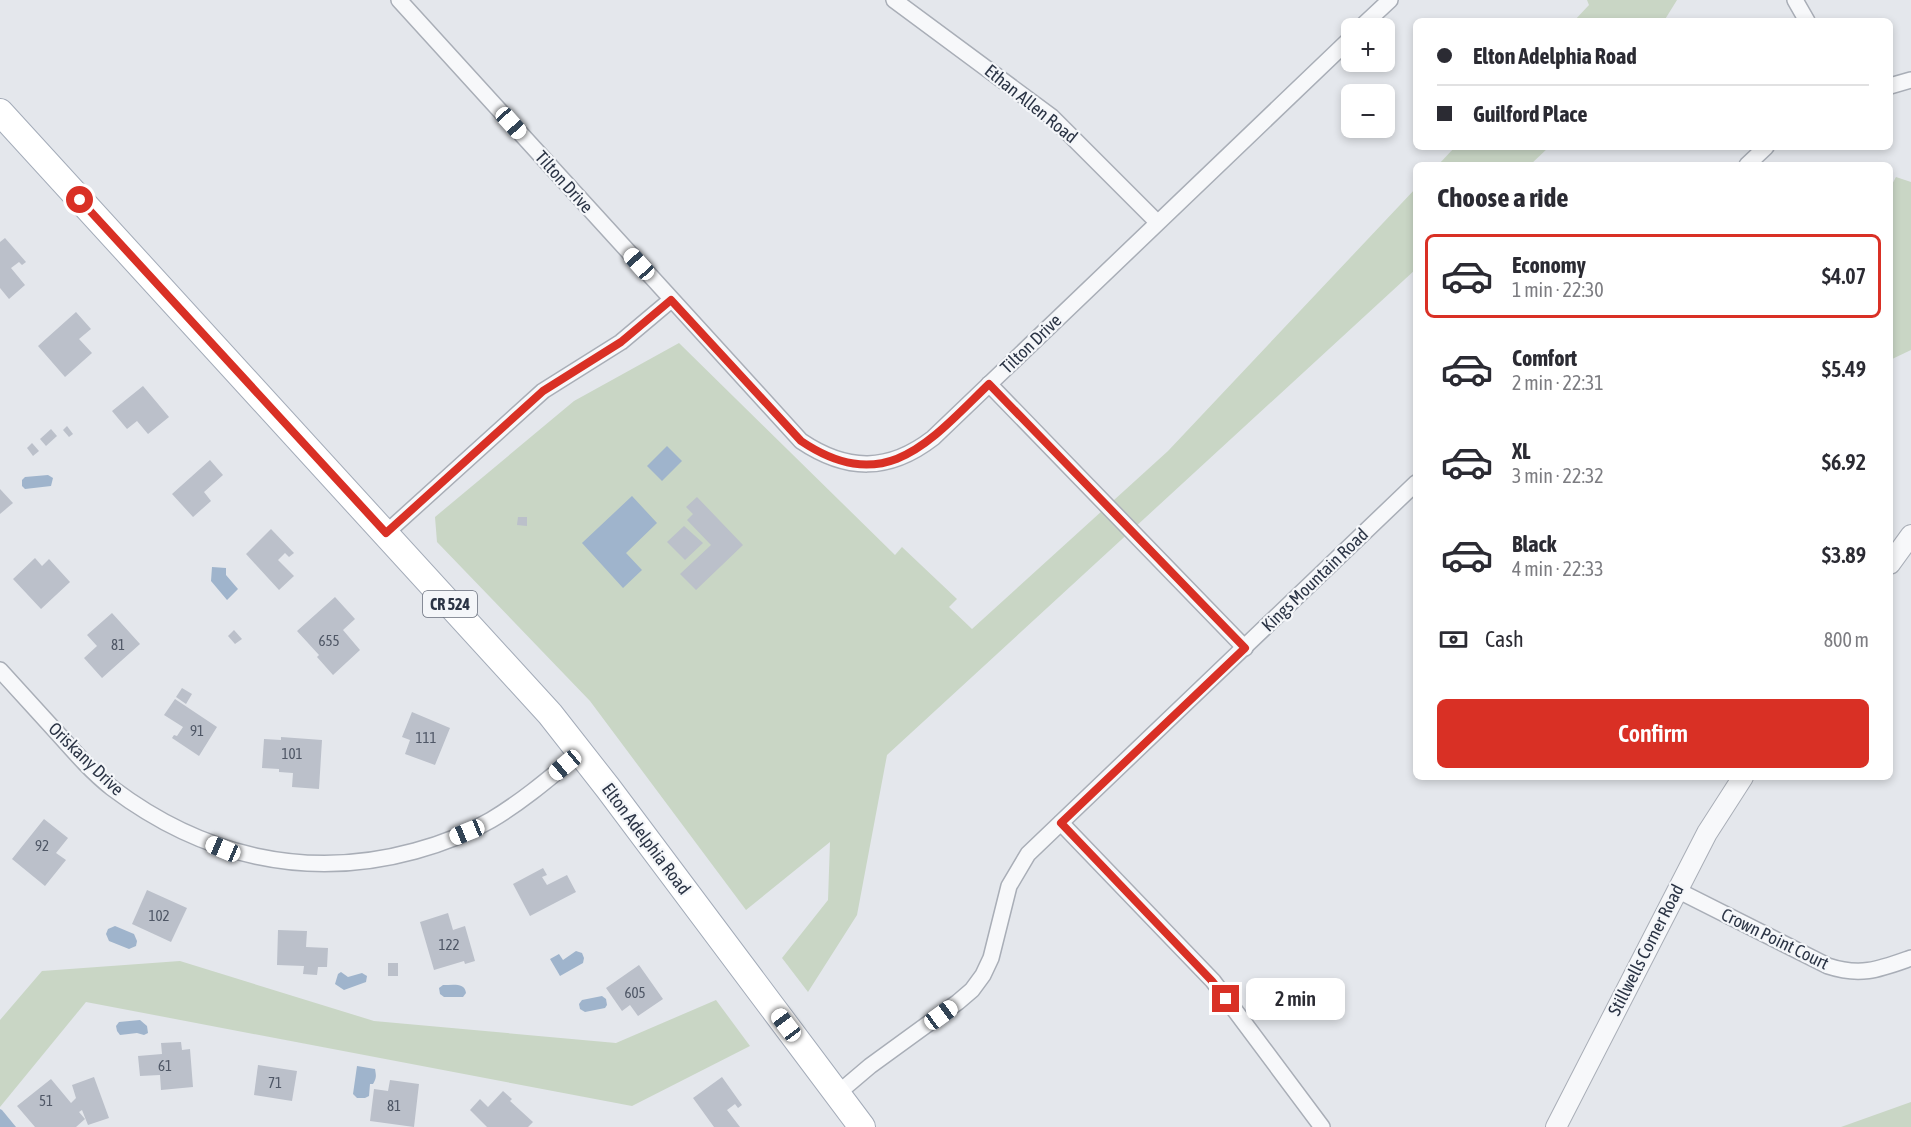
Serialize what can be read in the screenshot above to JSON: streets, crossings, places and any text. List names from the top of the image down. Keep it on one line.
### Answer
{"streets":{"main road":["CR 524","Elton Adelphia Road"],"street":["Ethan Allen Road","Tilton Drive","Kings Mountain Road","Oriskany Drive","Crown Point Court","Stillwells Corner Road"]},"crossings":[["Ethan Allen Road","Tilton Drive"],["Kings Mountain Road","Elton Adelphia Road"],["Oriskany Drive","Elton Adelphia Road"],["Crown Point Court","Stillwells Corner Road"]],"house_numbers":["655","81","91","111","101","92","102","122","605","61","71","51","81"],"page":{"map_buttons":["+","−"],"banner":["Elton Adelphia Road","Guilford Place"],"heading":"Choose a ride","list":[{"name":"Economy","note":"1 min · 22:30","value":"$4.07"},{"name":"Comfort","note":"2 min · 22:31","value":"$5.49"},{"name":"XL","note":"3 min · 22:32","value":"$6.92"},{"name":"Black","note":"4 min · 22:33","value":"$3.89"}],"pay":["Cash","800 m"],"buttons":"Confirm","bubble":"2 min"}}
